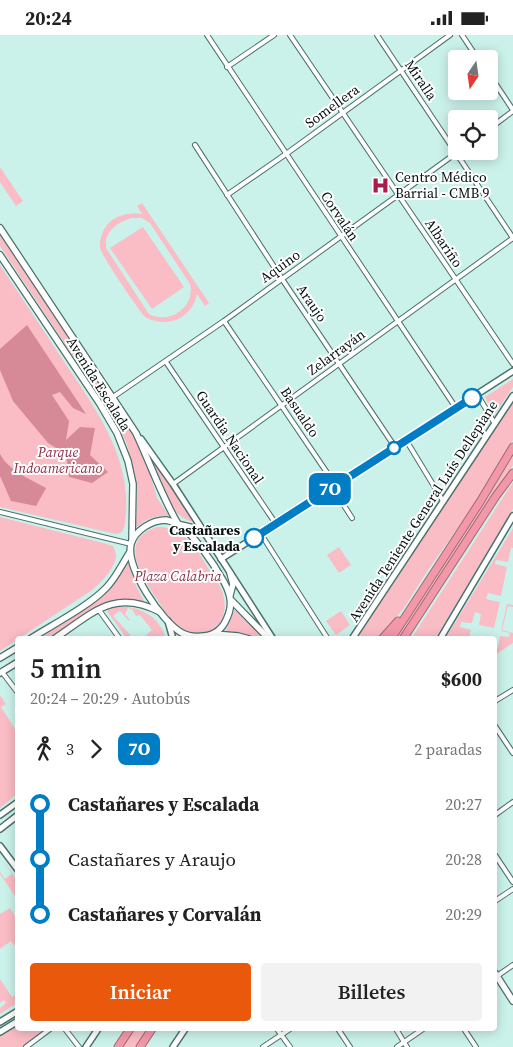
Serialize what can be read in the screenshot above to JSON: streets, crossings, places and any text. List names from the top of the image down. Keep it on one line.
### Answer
{"streets":{"main road":["Avenida Escalada"],"street":["Miralla","Somellera","Corvalán","Albariño","Aquino","Araujo","Zelarrayán","Basualdo","Guardia Nacional","Avenida Teniente General Luís Dellepiane"]},"crossings":[["Miralla","Somellera"],["Miralla","Zelarrayán"],["Somellera","Corvalán"],["Somellera","Albariño"],["Somellera","Araujo"],["Corvalán","Aquino"],["Corvalán","Zelarrayán"],["Albariño","Aquino"],["Albariño","Zelarrayán"],["Aquino","Araujo"],["Aquino","Avenida Escalada"],["Aquino","Basualdo"],["Aquino","Guardia Nacional"],["Araujo","Zelarrayán"],["Zelarrayán","Avenida Escalada"],["Zelarrayán","Basualdo"],["Zelarrayán","Guardia Nacional"]],"parks":["Parque Indoamericano","Plaza Calabria"],"places":{"hospital":["Centro Médico Barrial - CMB 9"],"other":["Castañares y Escalada"]},"lines":["bus line 7O"],"north":"bottom","page":{"status":"20:24","on_map":"7O","heading":["5 min","20:24 – 20:29 · Autobús","$600"],"legs":["3","7O","2 paradas"],"list":[{"name":"Castañares y Escalada","value":"20:27"},{"name":"Castañares y Araujo","value":"20:28"},{"name":"Castañares y Corvalán","value":"20:29"}],"buttons":["Iniciar","Billetes"]}}
